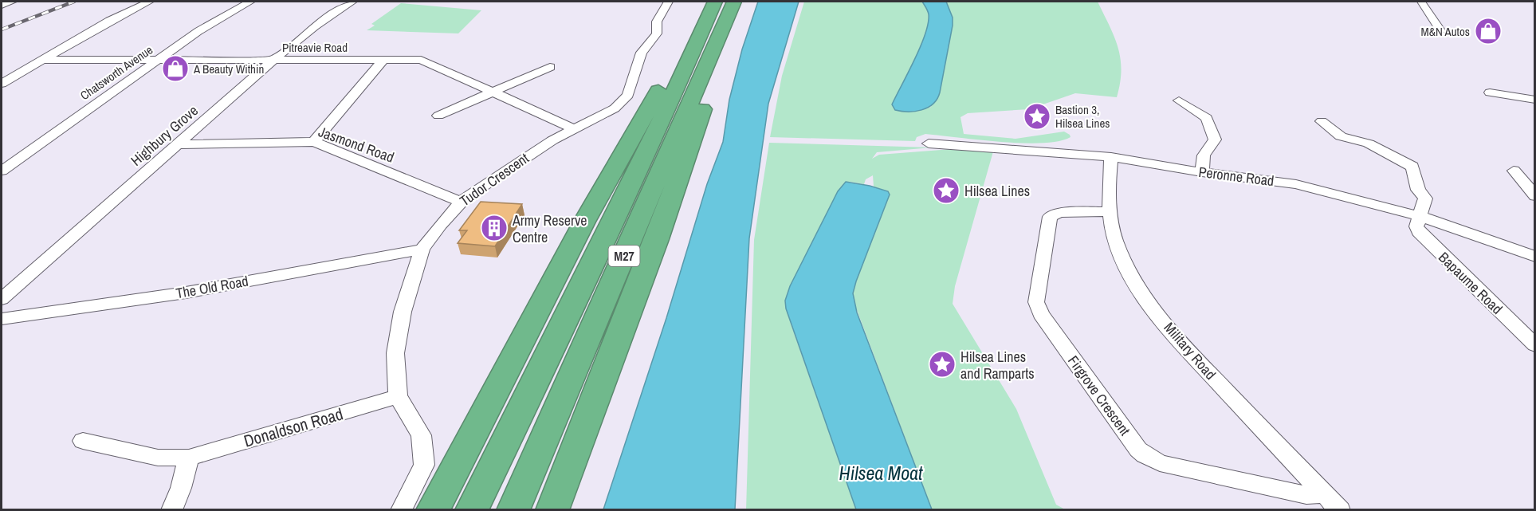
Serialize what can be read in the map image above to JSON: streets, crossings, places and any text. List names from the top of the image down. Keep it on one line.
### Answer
{"streets":{"highway":["M27"],"street":["Pitreavie Road","Chatsworth Avenue","Highbury Grove","Jasmond Road","Peronne Road","Tudor Crescent","Bapaume Road","The Old Road","Military Road","Firgrove Crescent","Donaldson Road"]},"crossings":[["Pitreavie Road","Chatsworth Avenue"],["Pitreavie Road","Highbury Grove"],["Pitreavie Road","Tudor Crescent"],["Highbury Grove","Jasmond Road"],["Jasmond Road","Tudor Crescent"],["Peronne Road","Bapaume Road"],["Peronne Road","Military Road"],["Tudor Crescent","The Old Road"],["Tudor Crescent","Donaldson Road"],["Military Road","Firgrove Crescent"]],"water":["Hilsea Moat"],"places":{"shop":["M&N Autos","A Beauty Within"],"place":["Bastion 3, Hilsea Lines","Hilsea Lines","Hilsea Lines and Ramparts"],"building":["Army Reserve Centre"]}}
